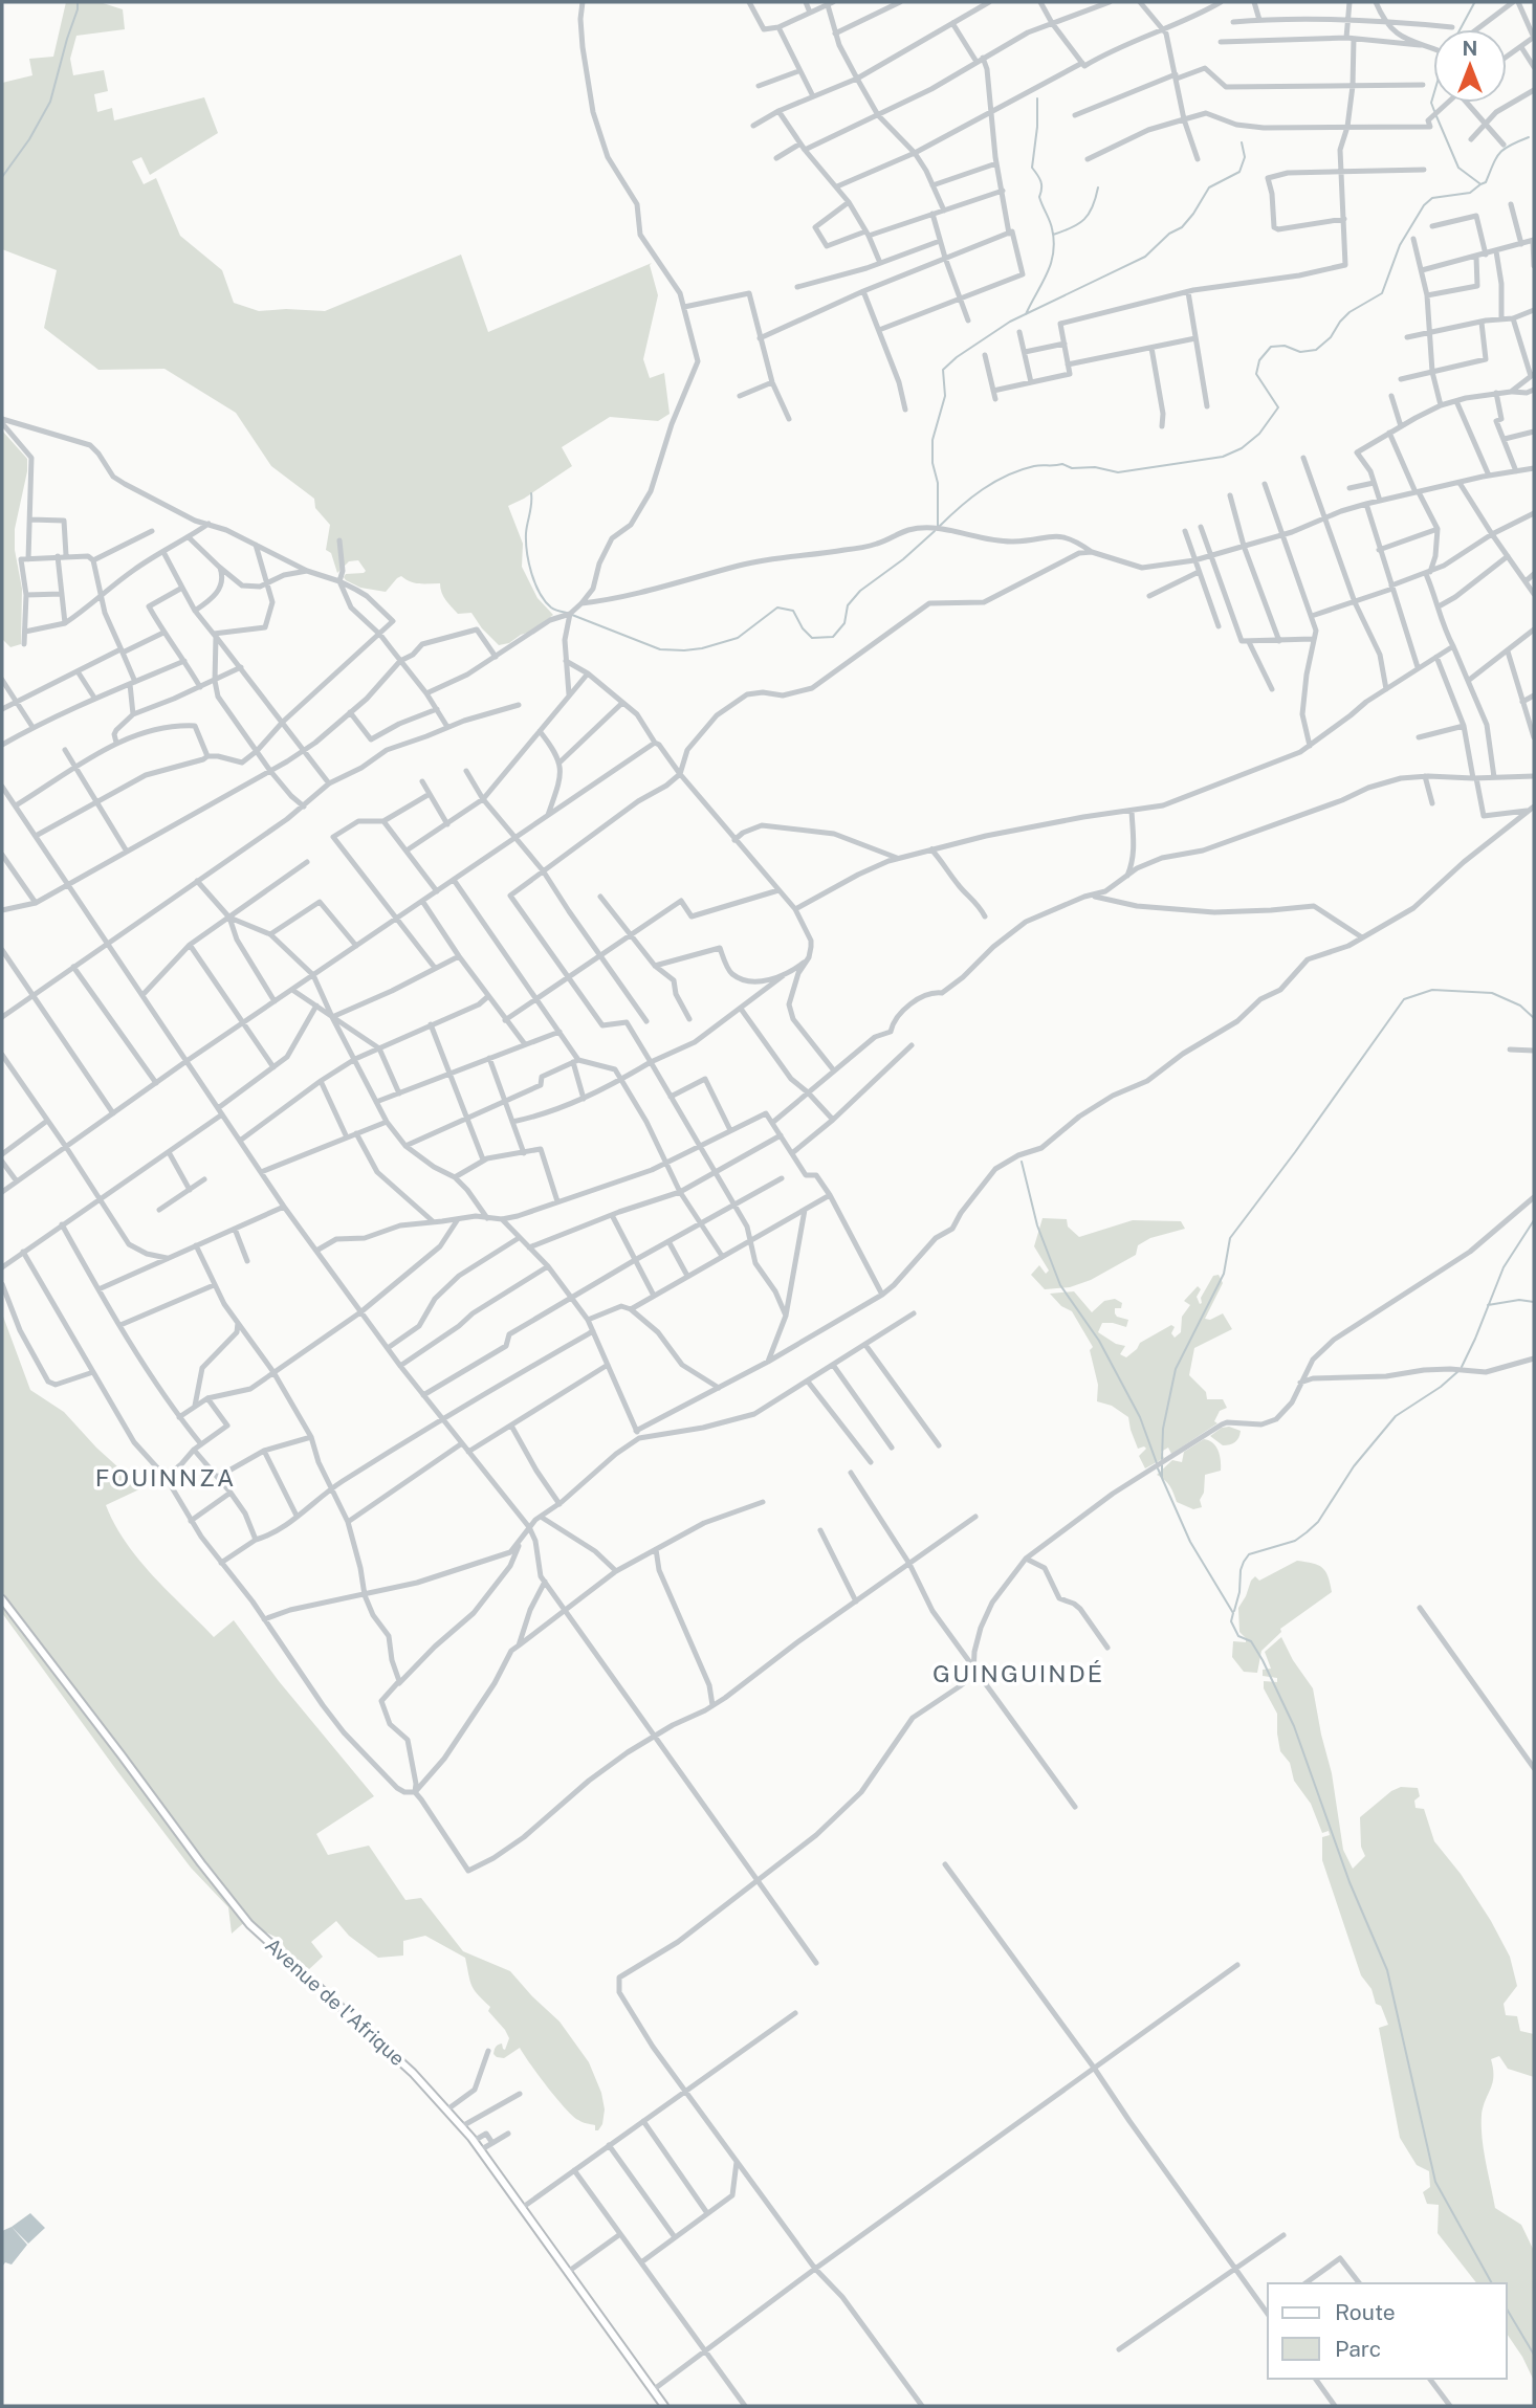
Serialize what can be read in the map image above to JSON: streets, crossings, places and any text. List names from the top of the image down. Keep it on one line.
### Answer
{"streets":{"main road":["Avenue de l'Afrique"]},"districts":["FOUINNZA","GUINGUINDÉ"],"legend":["Route","Parc"],"north":"top"}
